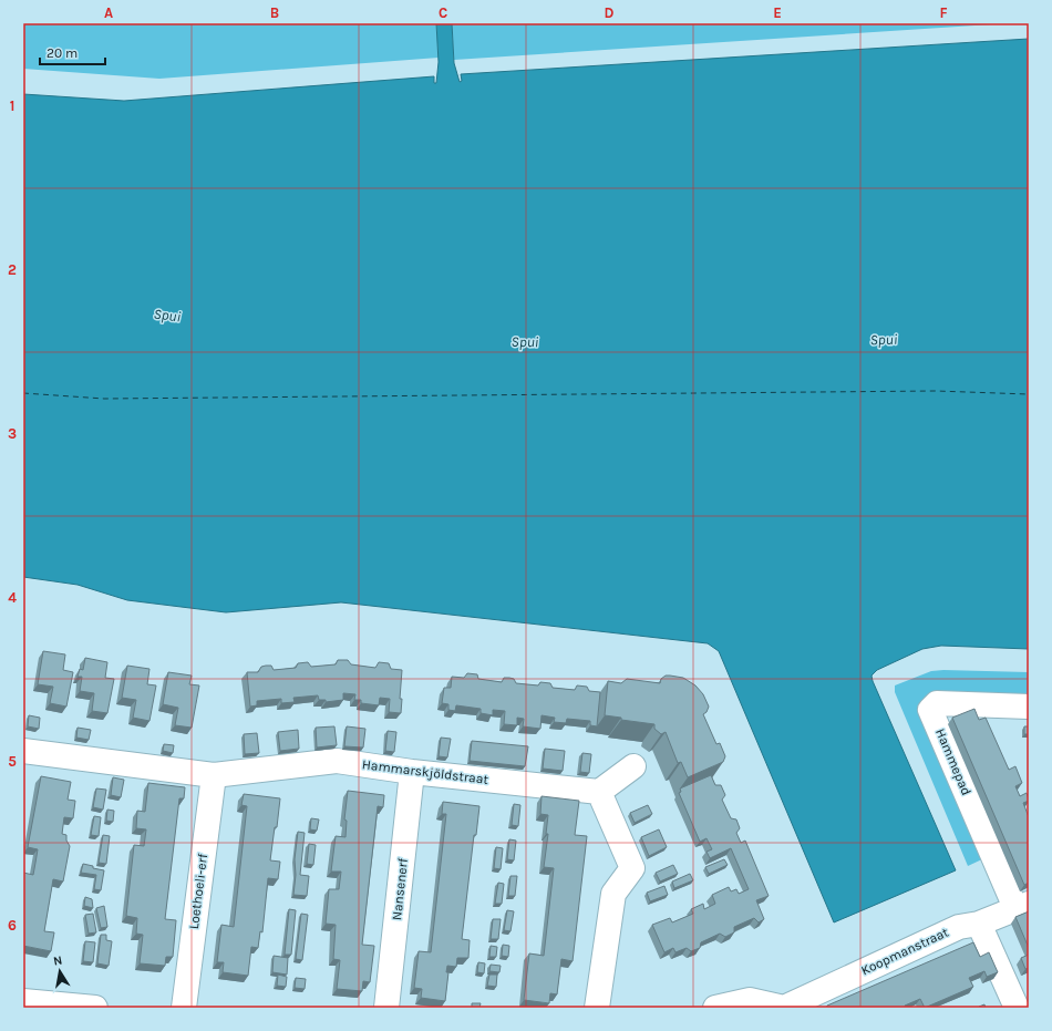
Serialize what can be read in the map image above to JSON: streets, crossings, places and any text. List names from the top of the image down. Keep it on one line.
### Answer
{"streets":{"street":["Hammepad","Hammarskjöldstraat","Nansenerf","Loethoeli-erf","Koopmanstraat"]},"crossings":[["Hammepad","Koopmanstraat"],["Hammarskjöldstraat","Nansenerf"],["Hammarskjöldstraat","Loethoeli-erf"]],"water":["Spui"],"scale_bar":"20 m","north":"top","grid":{"columns":["A","B","C","D","E","F"],"rows":["1","2","3","4","5","6"]}}
